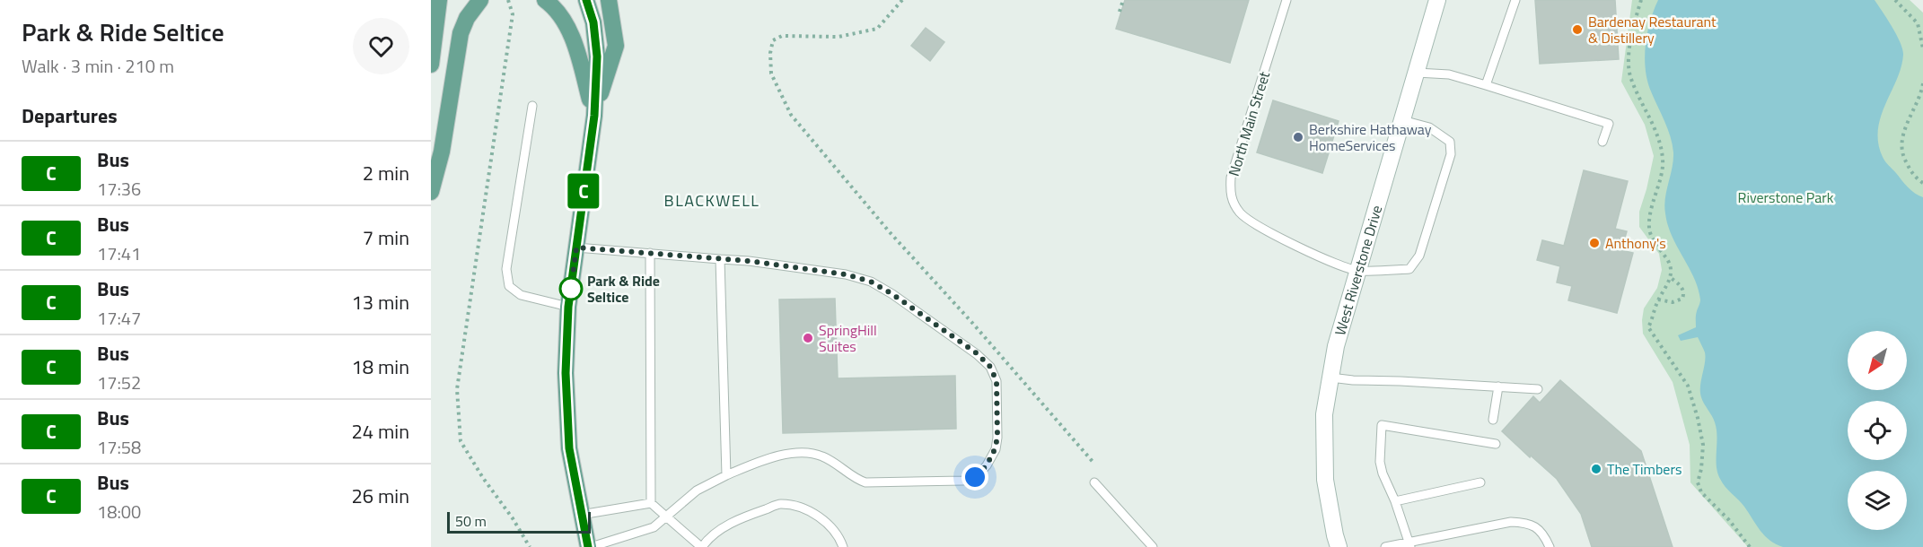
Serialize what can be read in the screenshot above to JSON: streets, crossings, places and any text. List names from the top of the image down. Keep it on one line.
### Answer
{"streets":{"street":["West Riverstone Drive"],"lane":["North Main Street"]},"crossings":[["North Main Street","West Riverstone Drive"]],"districts":["BLACKWELL"],"parks":["Riverstone Park"],"places":["Bardenay Restaurant & Distillery","Berkshire Hathaway HomeServices","Anthony's","Park & Ride Seltice","SpringHill Suites","The Timbers"],"lines":["bus line C"],"scale_bar":"50 m","north":"bottom left","page":{"heading":[["Park & Ride Seltice","Walk · 3 min · 210 m"],"Departures"],"on_map":"C","list":[{"mark":"C","name":"Bus","note":"17:36","value":"2 min"},{"mark":"C","name":"Bus","note":"17:41","value":"7 min"},{"mark":"C","name":"Bus","note":"17:47","value":"13 min"},{"mark":"C","name":"Bus","note":"17:52","value":"18 min"},{"mark":"C","name":"Bus","note":"17:58","value":"24 min"},{"mark":"C","name":"Bus","note":"18:00","value":"26 min"}],"scale":"50 m"}}
